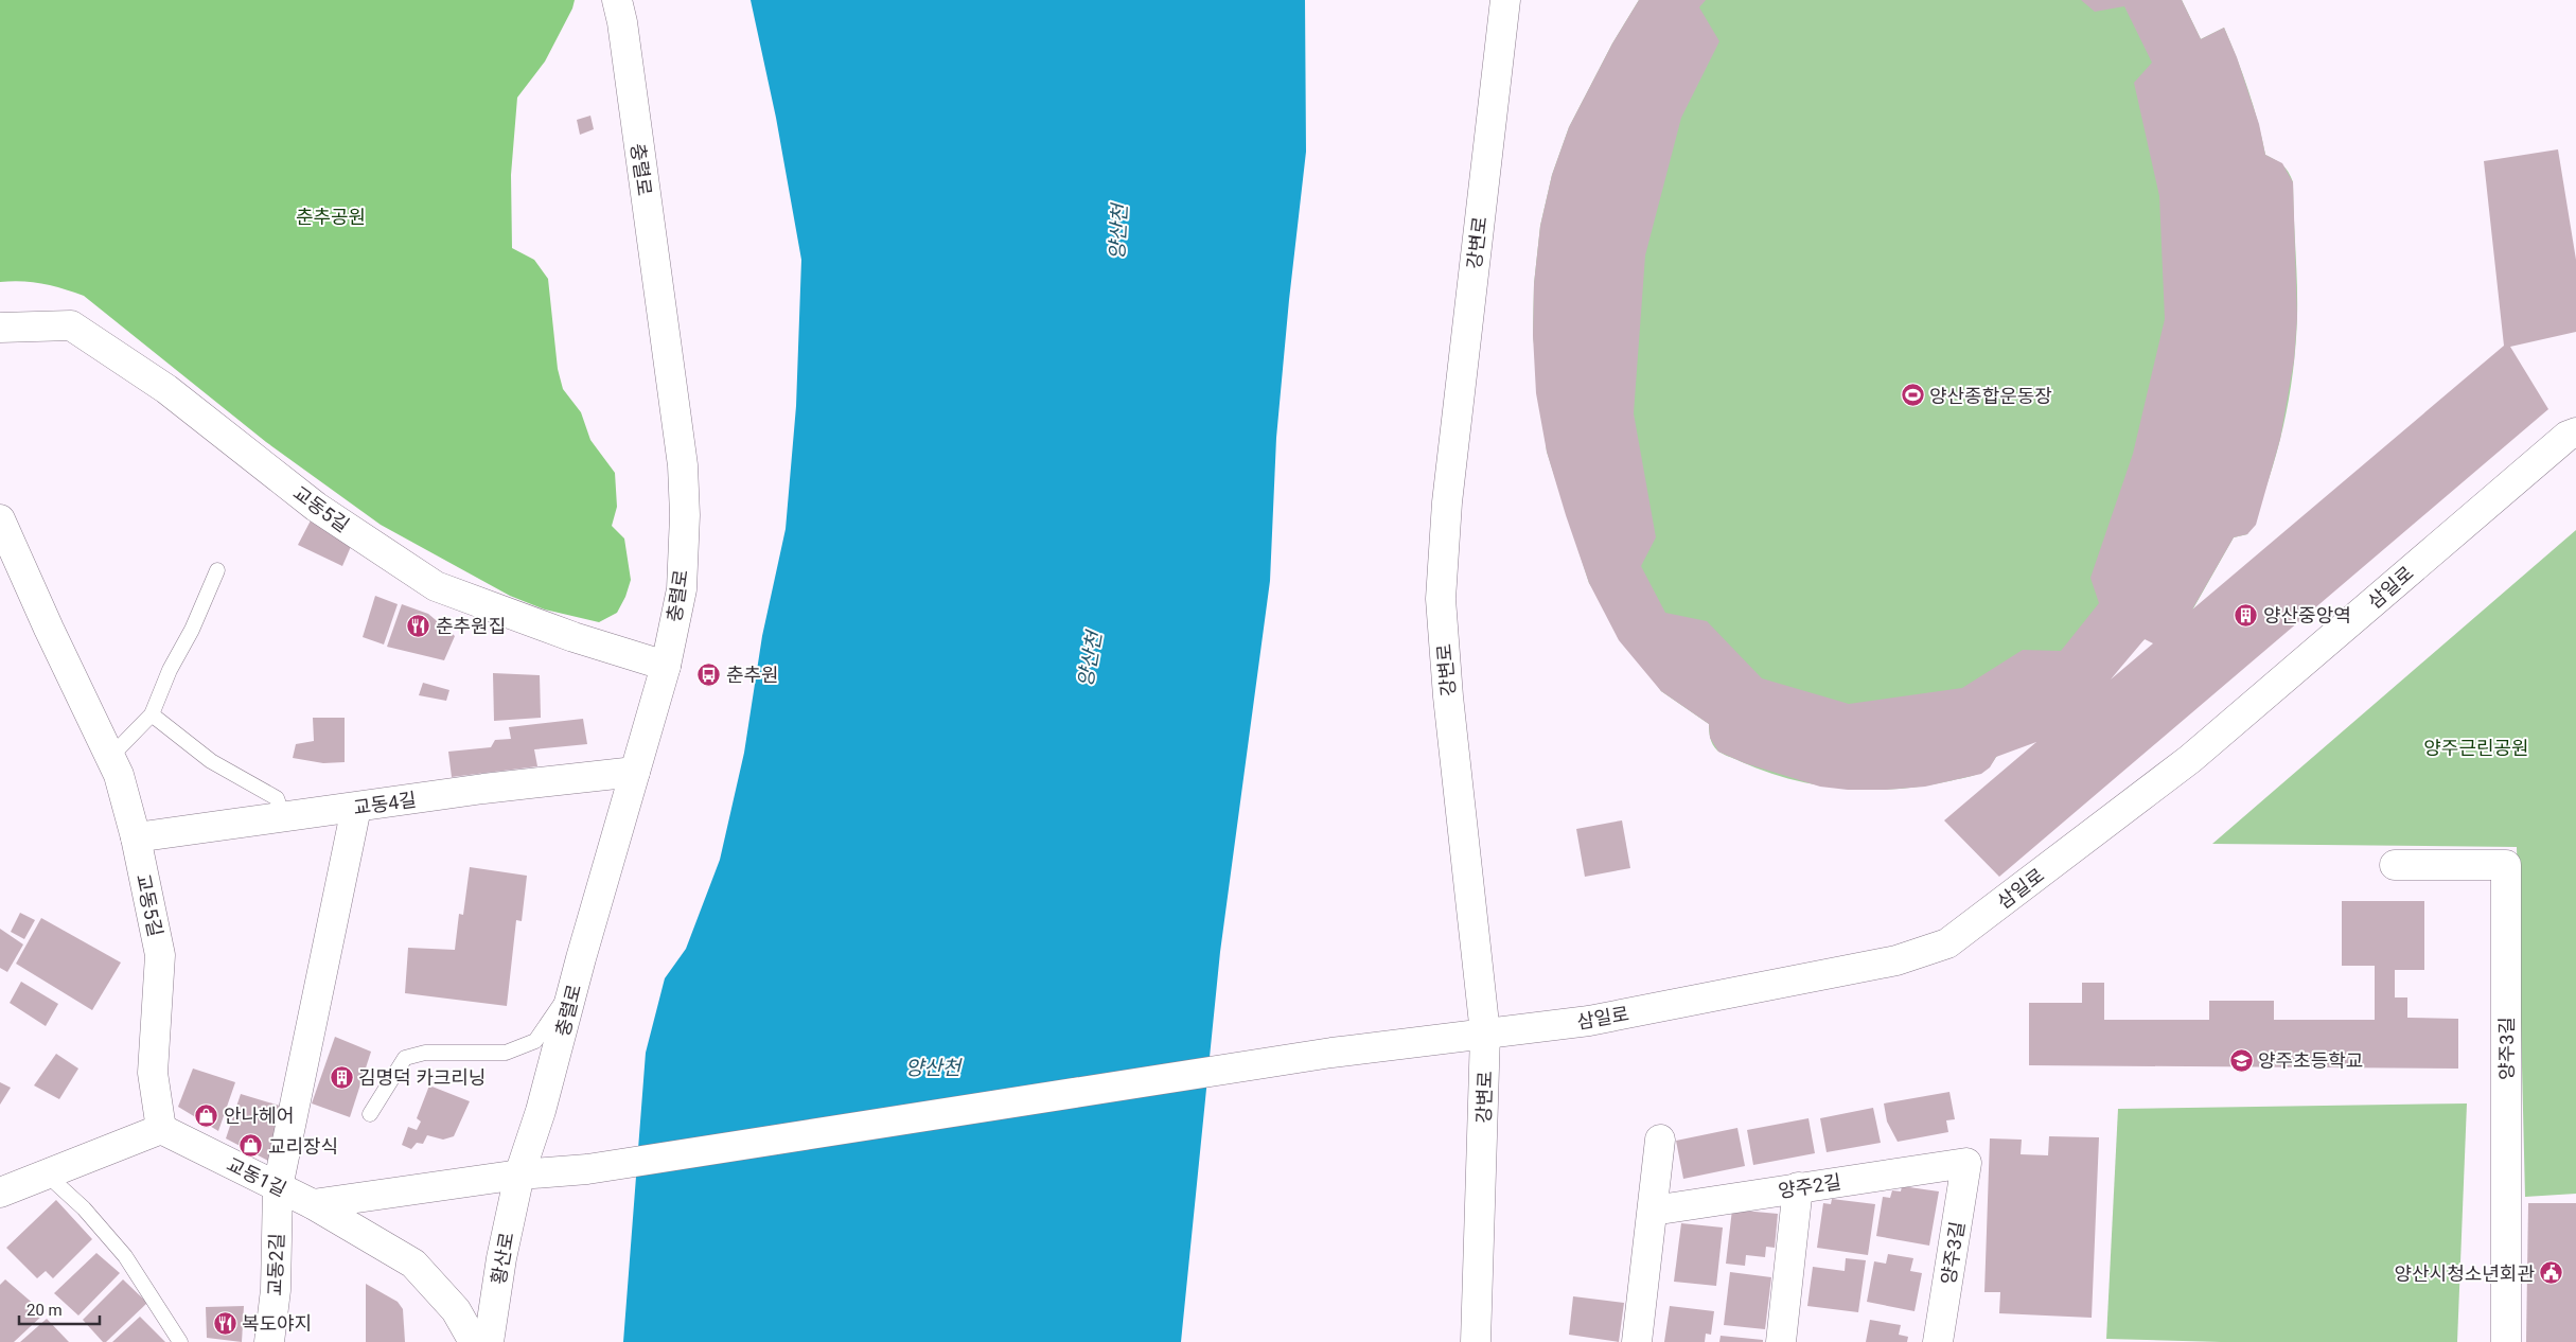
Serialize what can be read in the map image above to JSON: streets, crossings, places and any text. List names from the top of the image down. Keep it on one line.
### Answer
{"streets":{"street":["충렬로","강변로","교동5길","삼일로","교동4길","양주3길","교동1길","양주2길","황산로","교동2길"]},"crossings":[["충렬로","교동5길"],["충렬로","삼일로"],["충렬로","교동4길"],["충렬로","황산로"],["강변로","삼일로"],["교동5길","교동4길"],["교동5길","교동1길"],["삼일로","황산로"],["교동4길","교동2길"],["양주3길","양주2길"],["교동1길","교동2길"]],"water":["양산천"],"parks":["춘추공원","양주근린공원"],"places":{"sports":["양산종합운동장"],"building":["양산중앙역","김명덕 카크리닝"],"restaurant":["춘추원집","복도야지"],"bus stop":["춘추원"],"school or university":["양주초등학교"],"shop":["안나헤어","교리장식"],"public building":["양산시청소년회관"]},"scale_bar":"20 m"}
